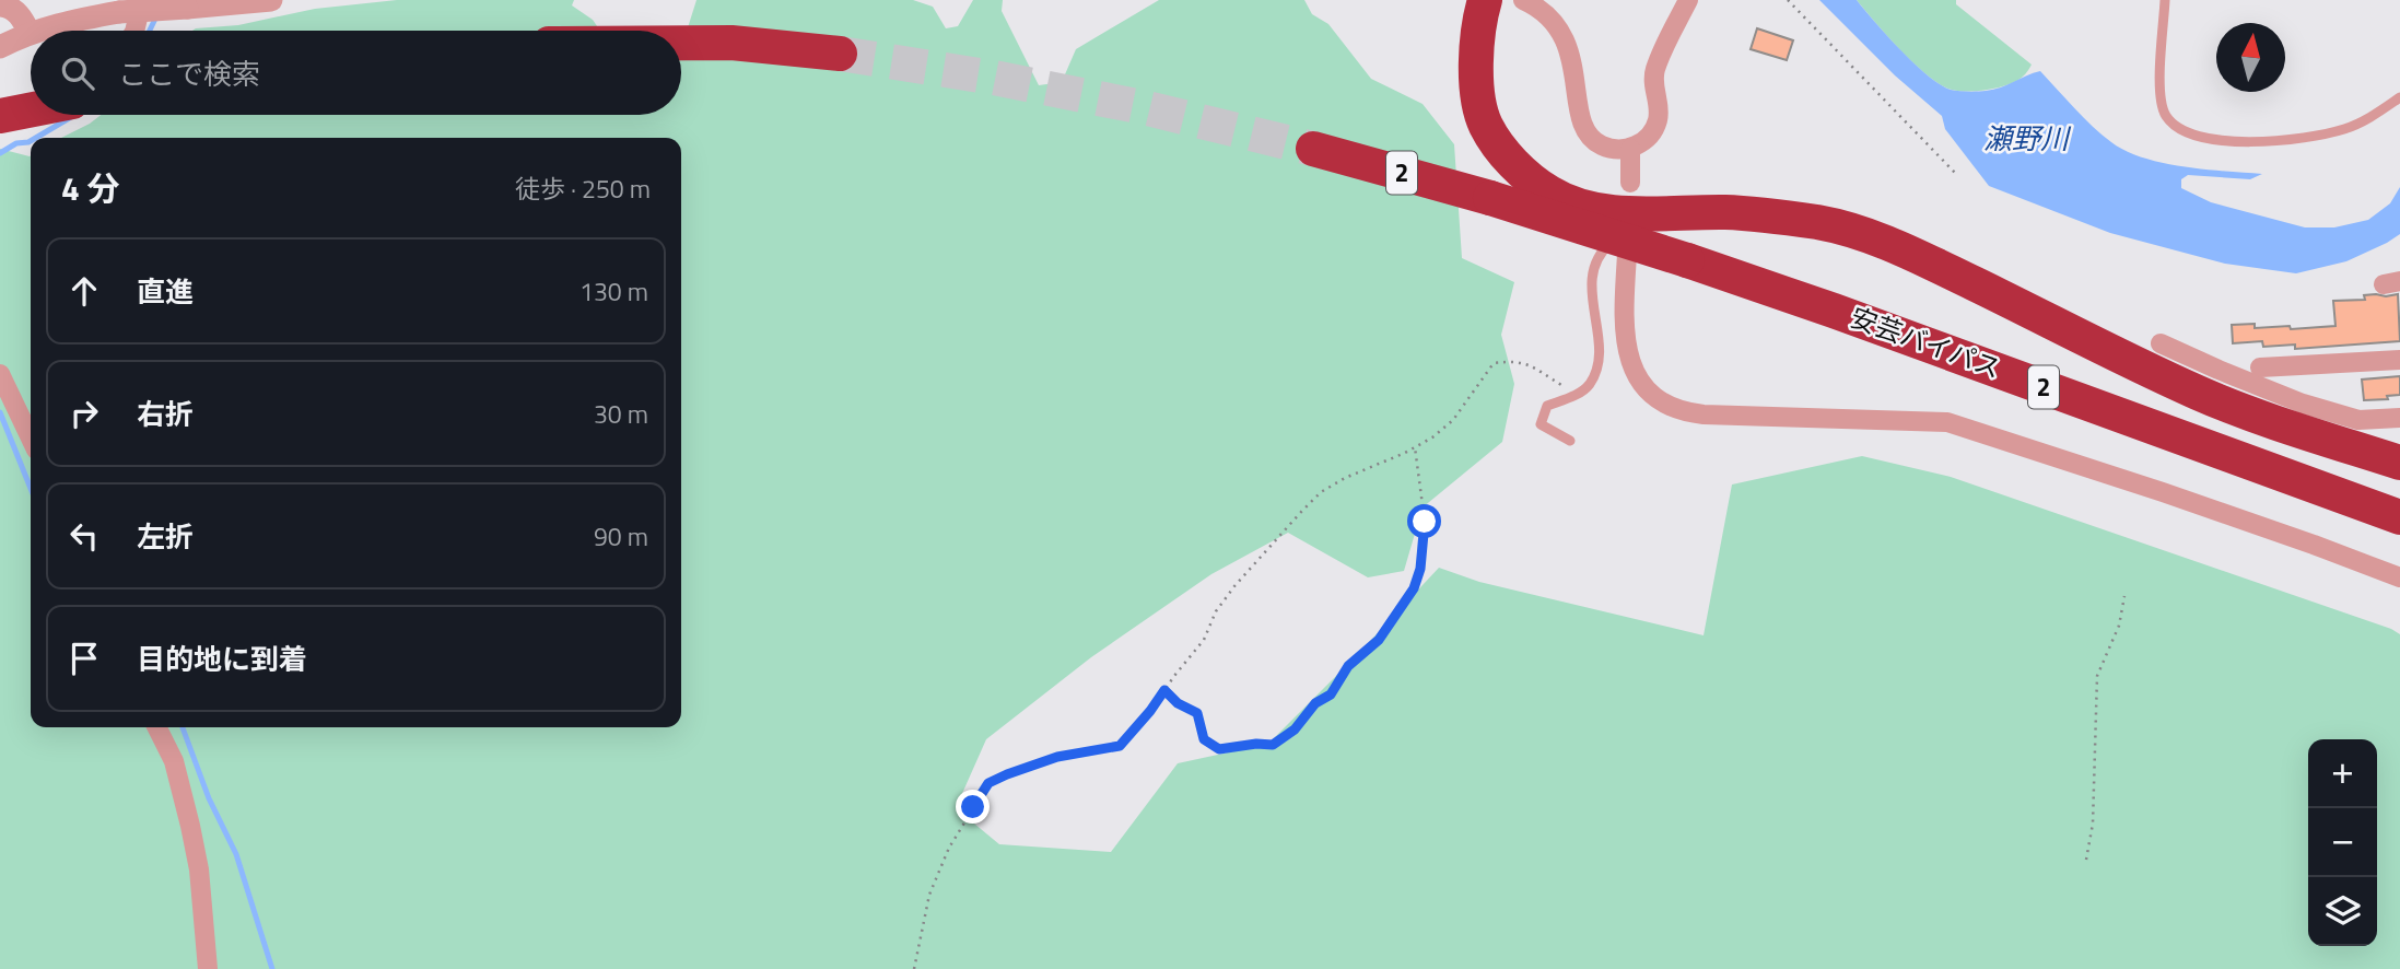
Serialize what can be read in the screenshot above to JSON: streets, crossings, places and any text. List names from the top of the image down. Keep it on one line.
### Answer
{"streets":{"highway":["2","安芸バイパス"]},"water":["瀬野川"],"north":"top","page":{"search":"ここで検索","heading":["4 分","徒歩 · 250 m"],"list":[["直進","130 m"],["右折","30 m"],["左折","90 m"],"目的地に到着"],"map_buttons":["+","−"]}}
